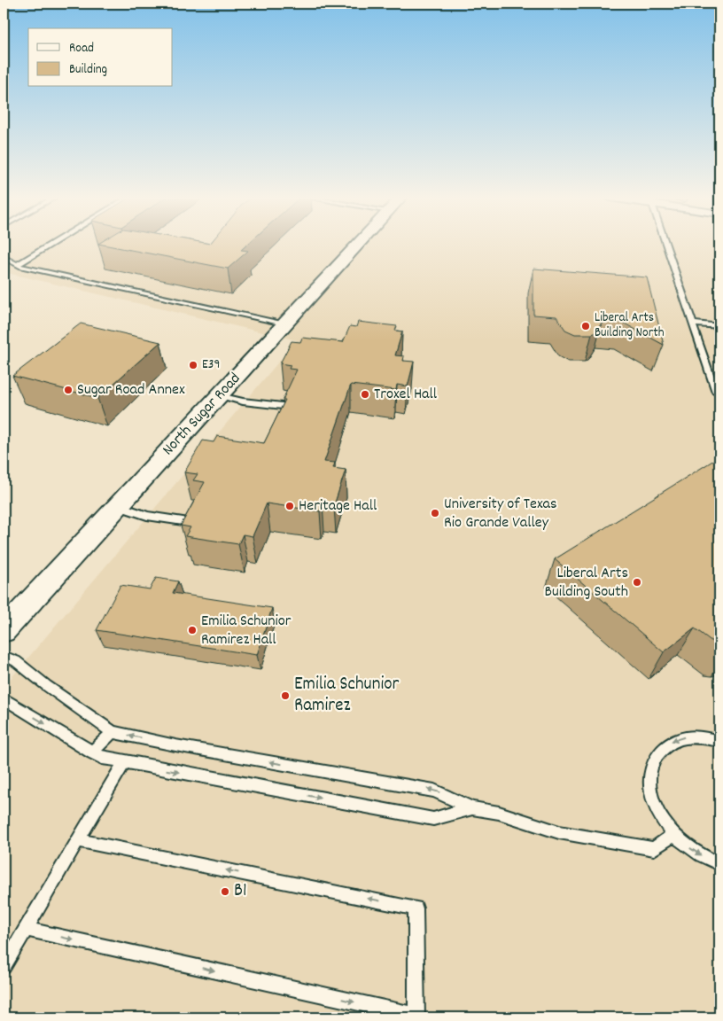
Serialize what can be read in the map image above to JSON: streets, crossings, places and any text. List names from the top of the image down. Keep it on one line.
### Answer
{"streets":{"street":["North Sugar Road"]},"places":["Liberal Arts Building North","E39","Sugar Road Annex","Troxel Hall","Heritage Hall","University of Texas Rio Grande Valley","Liberal Arts Building South","Emilia Schunior Ramirez Hall","Emilia Schunior Ramirez","B1"],"legend":["Road","Building"]}
